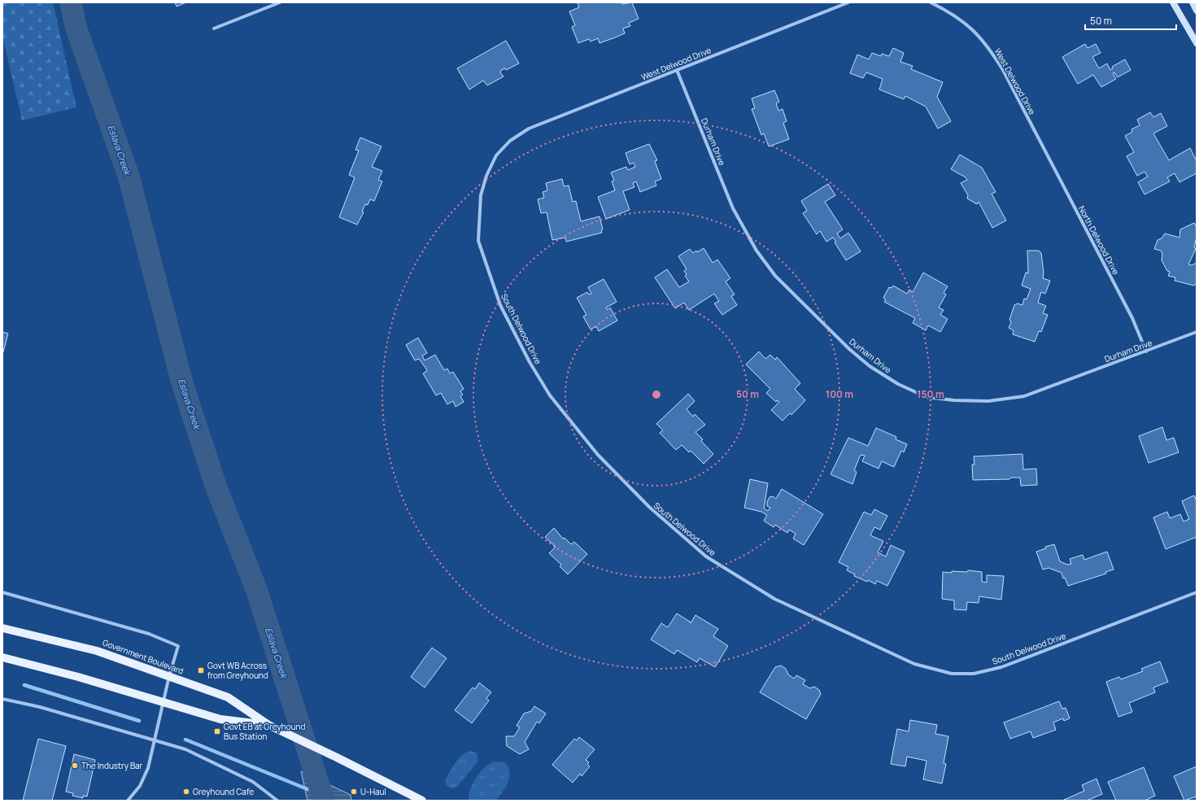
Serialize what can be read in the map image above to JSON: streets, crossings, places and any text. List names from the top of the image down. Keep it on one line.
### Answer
{"streets":{"main road":["Government Boulevard"],"street":["West Delwood Drive","Durham Drive","North Delwood Drive","South Delwood Drive"]},"crossings":[["West Delwood Drive","Durham Drive"],["West Delwood Drive","North Delwood Drive"],["West Delwood Drive","South Delwood Drive"],["Durham Drive","North Delwood Drive"]],"water":["Eslava Creek"],"places":{"transit":["Govt WB Across from Greyhound","Govt EB at Greyhound Bus Station"],"other":["The Industry Bar","Greyhound Cafe","U-Haul"]},"scale_bar":"50 m","rings":["50 m","100 m","150 m"]}
